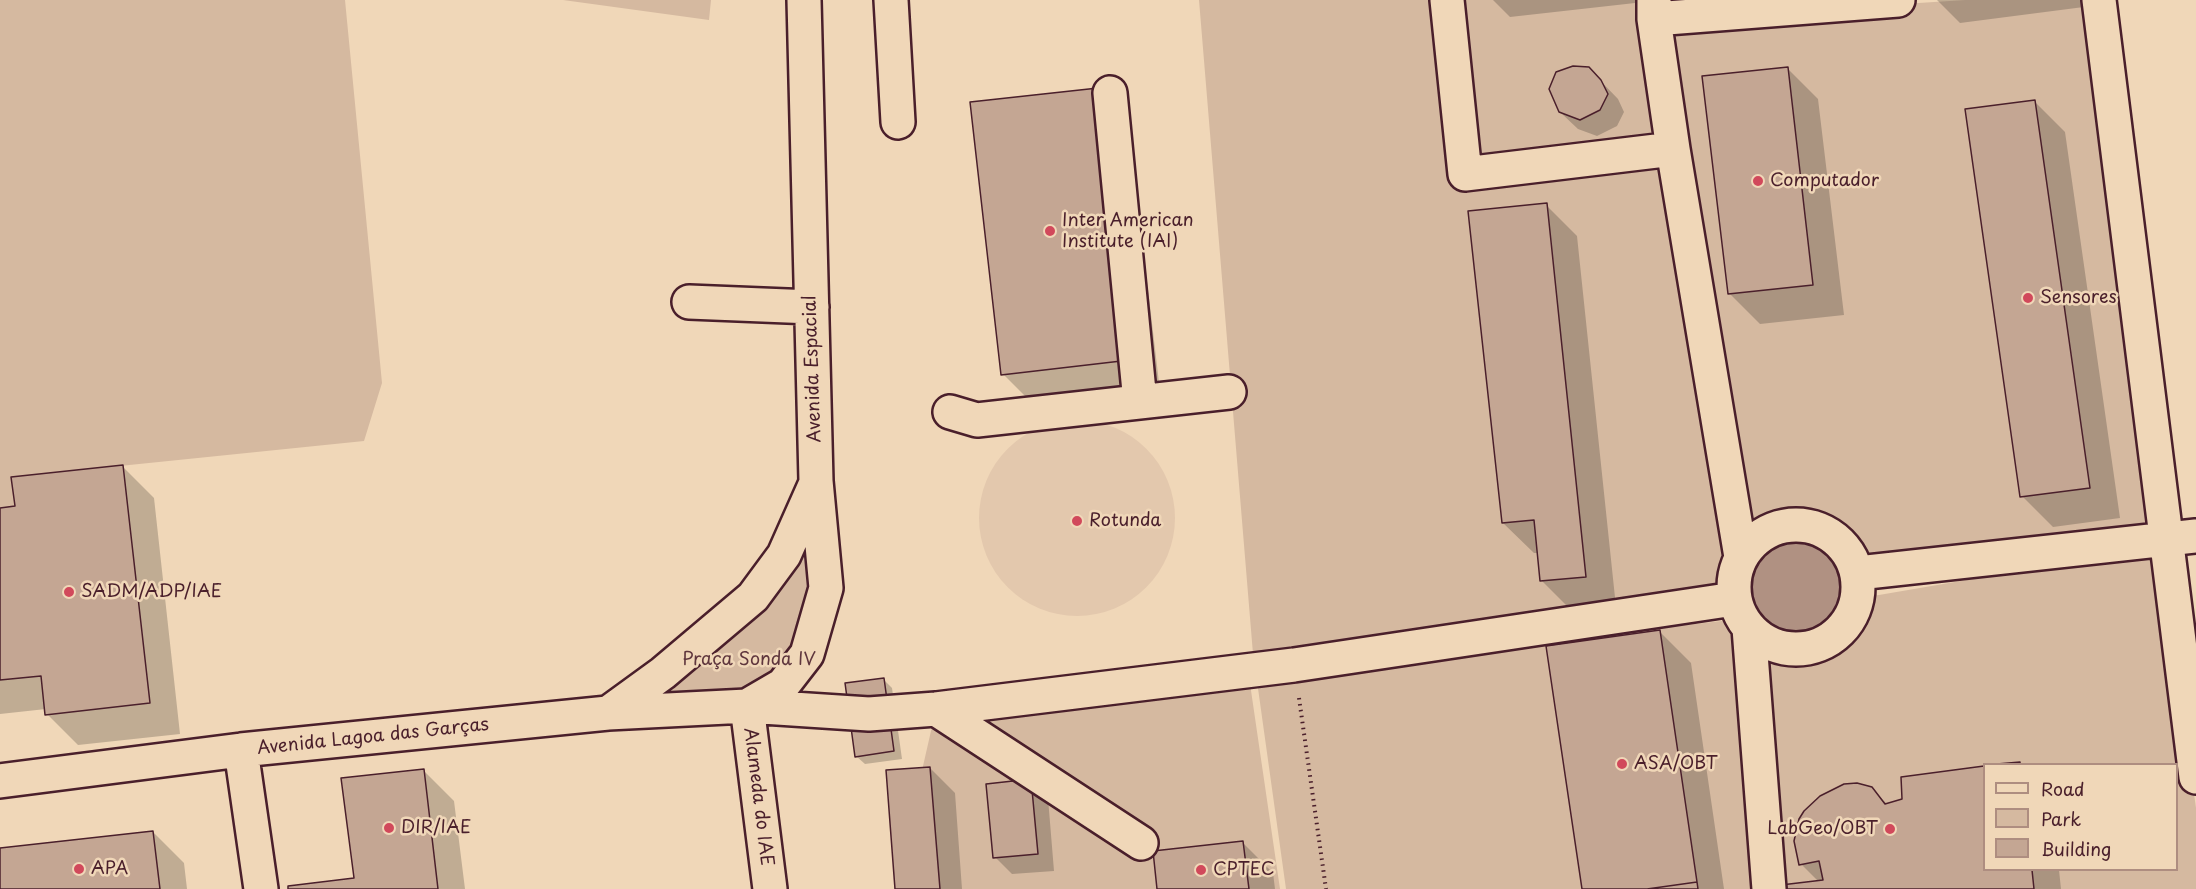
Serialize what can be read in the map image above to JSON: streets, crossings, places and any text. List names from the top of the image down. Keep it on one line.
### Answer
{"streets":{"lane":["Avenida Espacial","Avenida Lagoa das Garças","Alameda do IAE"]},"crossings":[["Avenida Espacial","Avenida Lagoa das Garças"],["Avenida Espacial","Alameda do IAE"],["Avenida Lagoa das Garças","Alameda do IAE"]],"parks":["Praça Sonda IV"],"places":["Computador","Inter American Institute (IAI)","Sensores","Rotunda","SADM/ADP/IAE","ASA/OBT","DIR/IAE","LabGeo/OBT","APA","CPTEC"],"legend":["Road","Park","Building"]}
